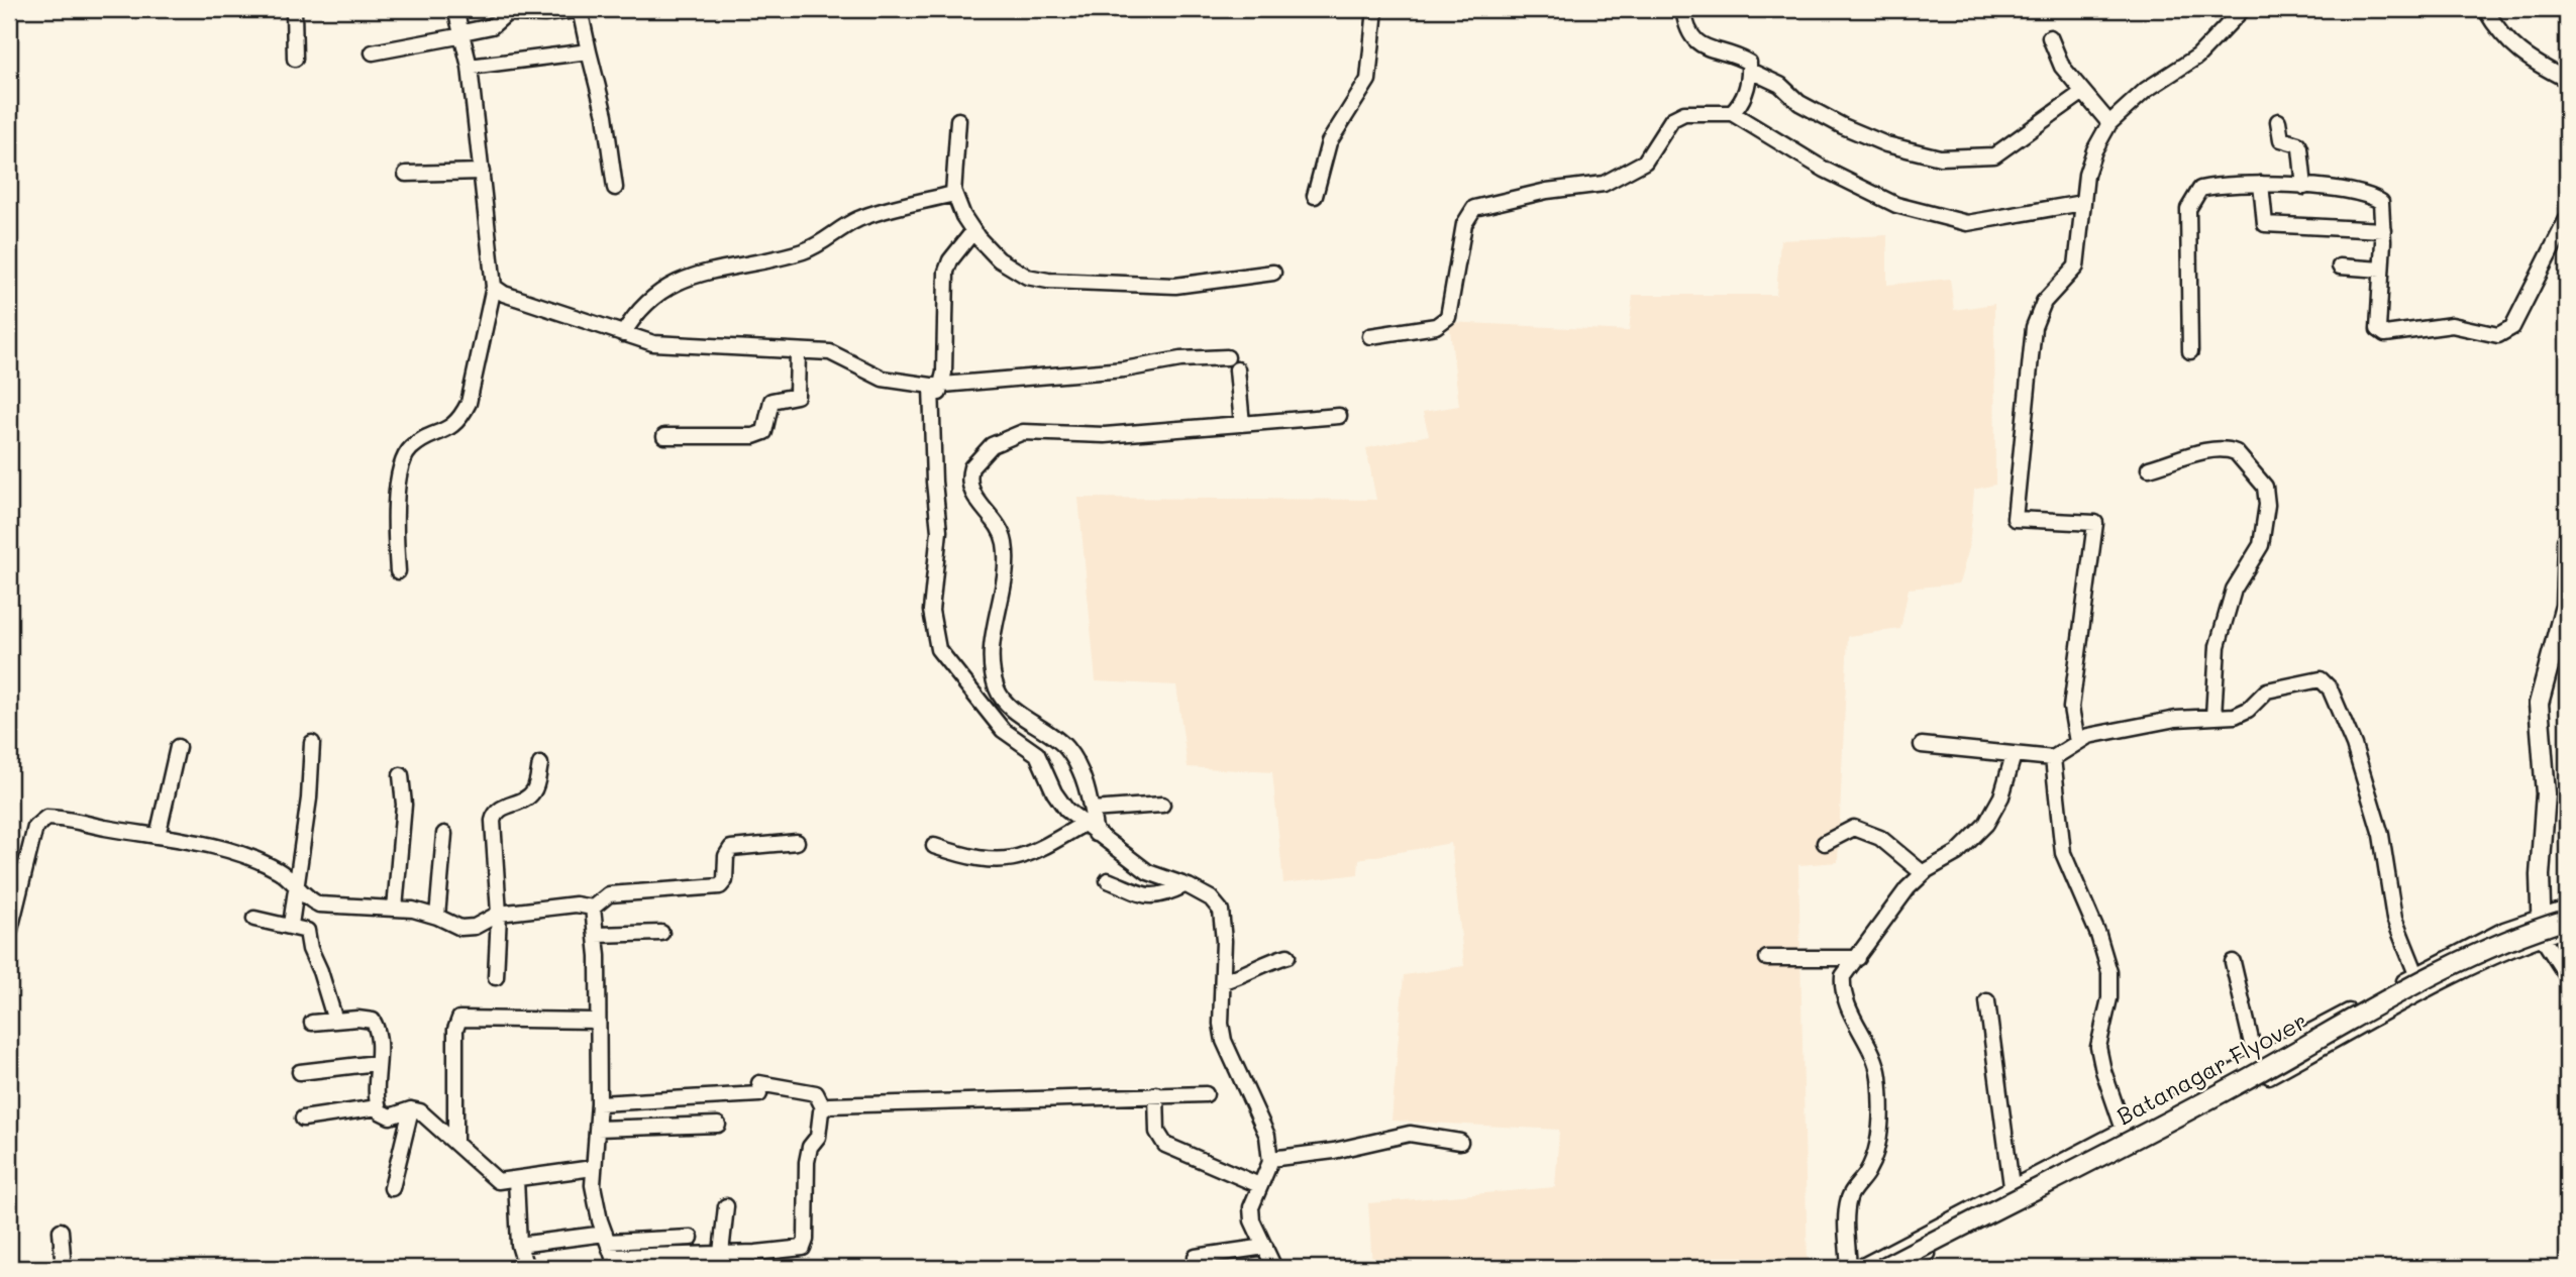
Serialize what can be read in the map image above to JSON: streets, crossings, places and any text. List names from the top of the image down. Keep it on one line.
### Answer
{"streets":{"main road":["Batanagar Flyover"]}}
